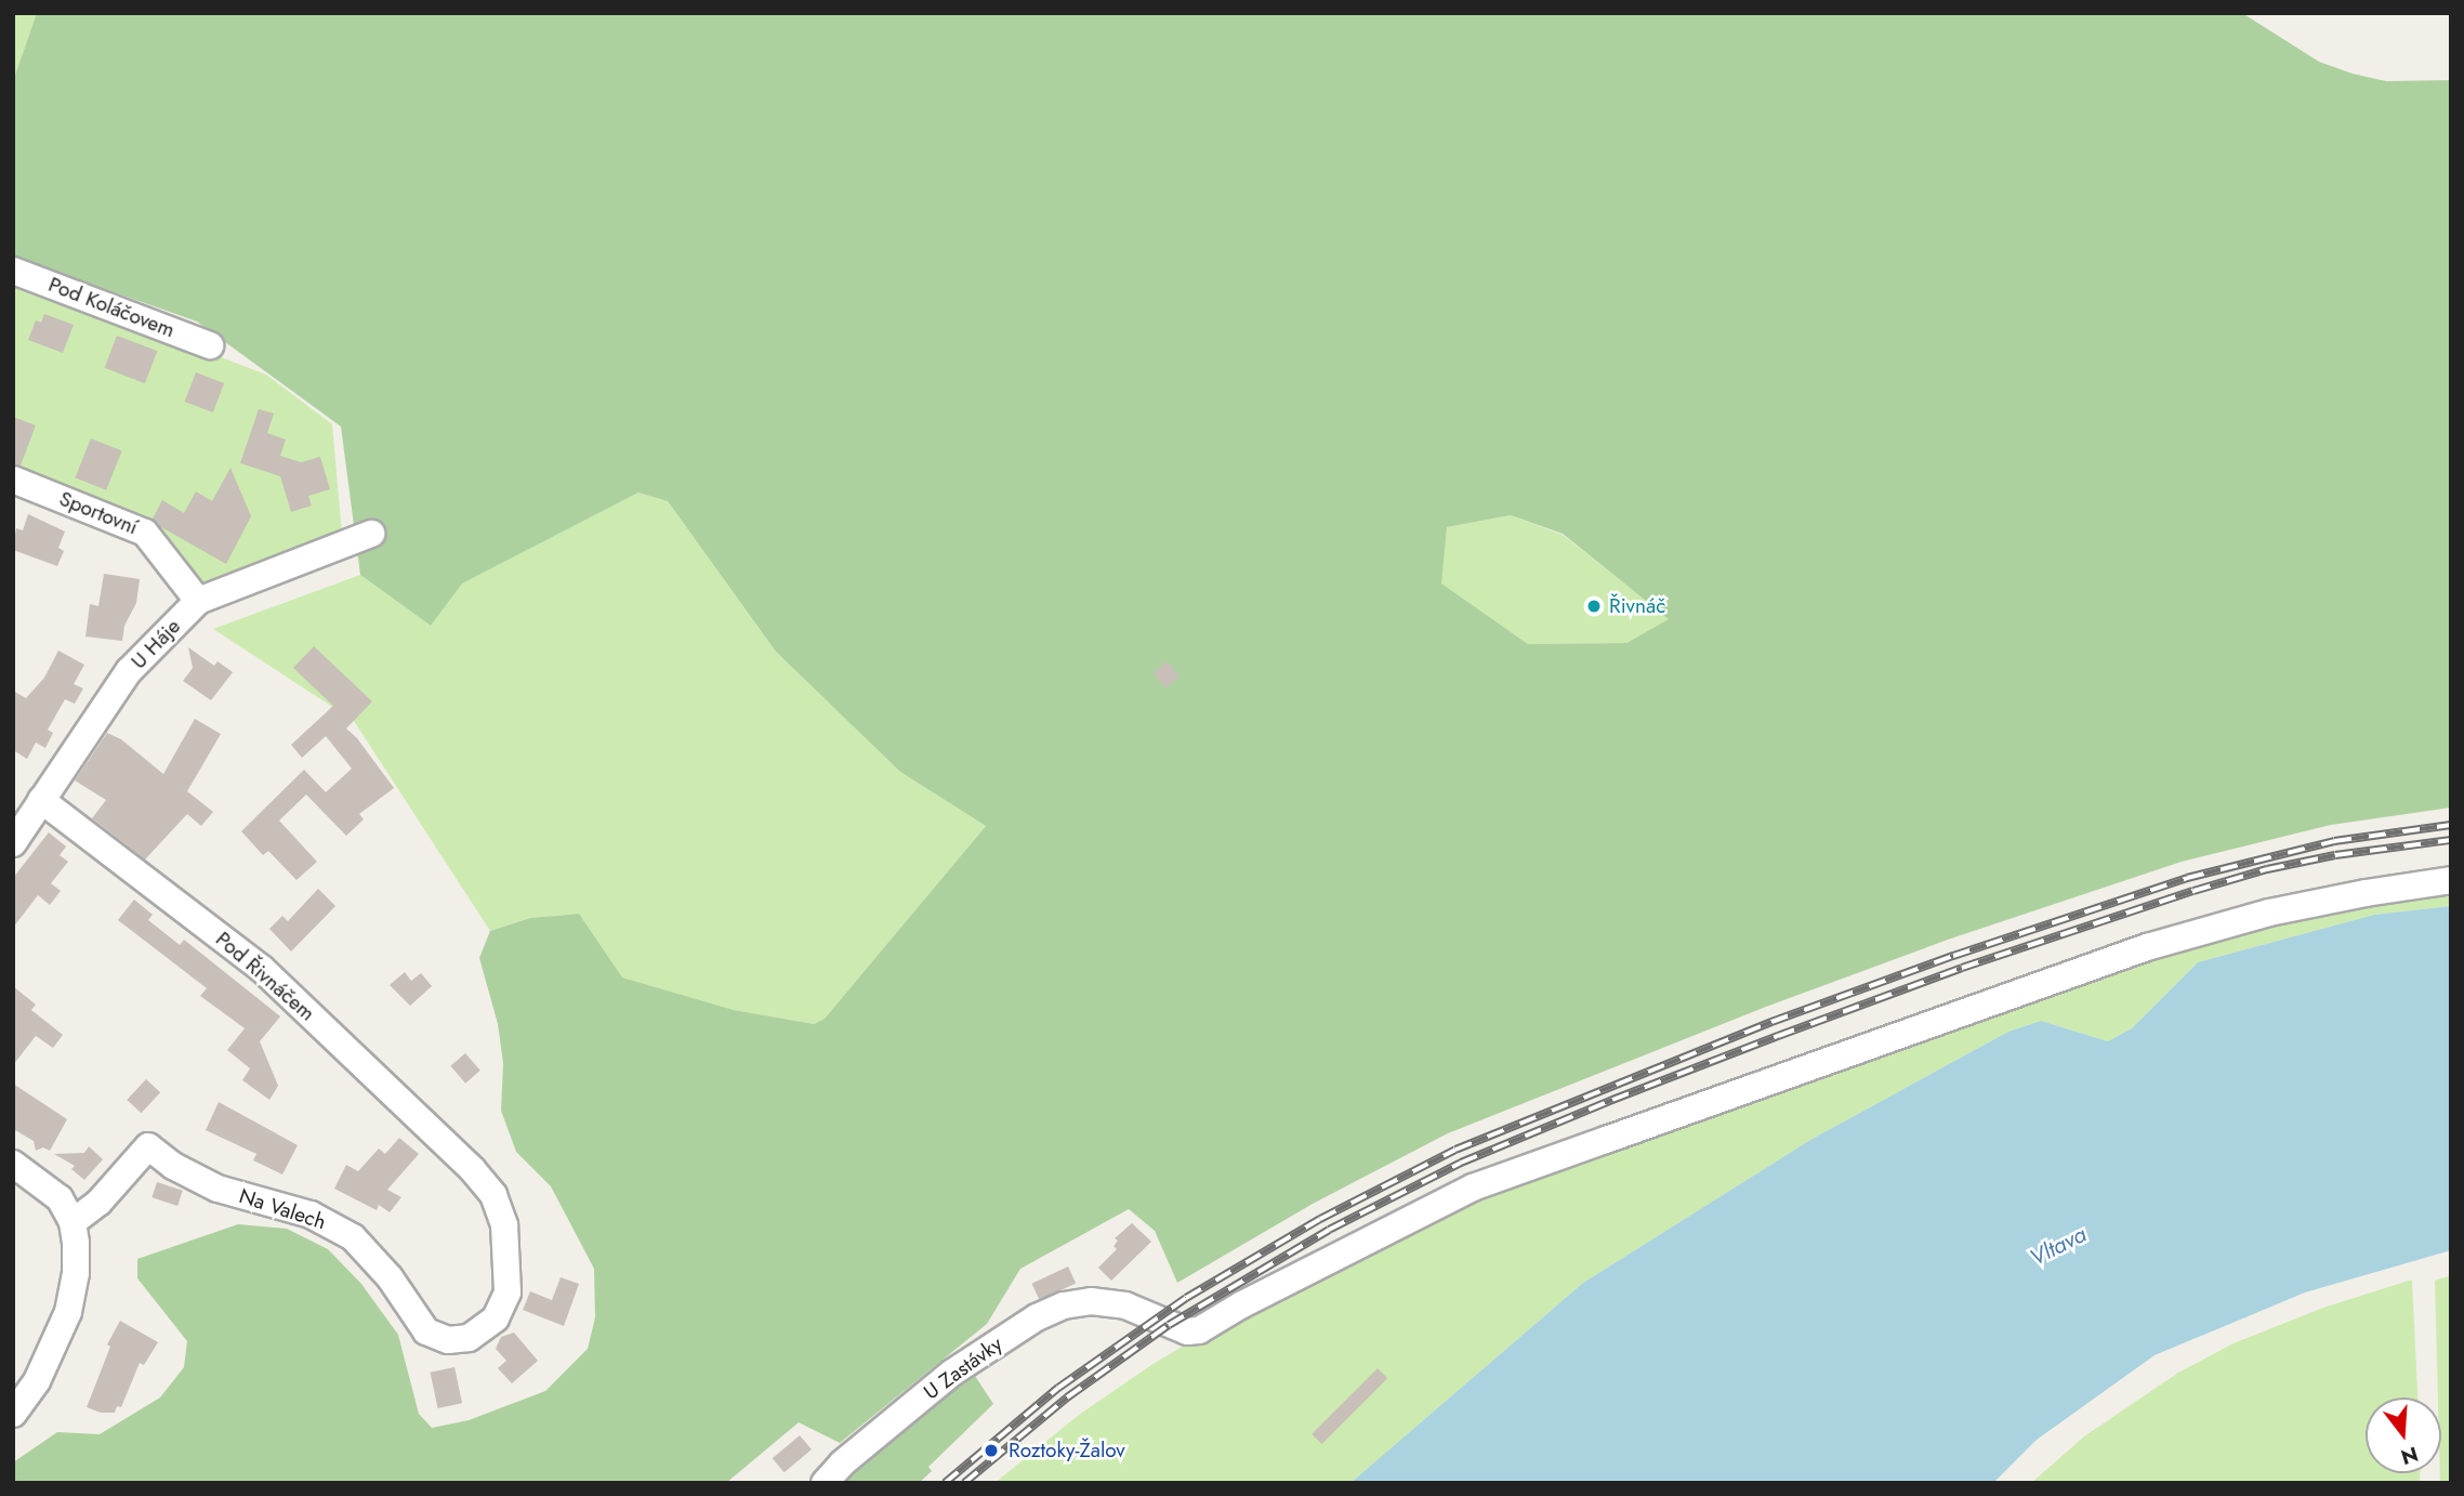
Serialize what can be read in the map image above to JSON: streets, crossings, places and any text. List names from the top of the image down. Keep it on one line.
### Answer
{"streets":{"street":["Pod Koláčovem","Sportovní","U Háje","Pod Řivnáčem","Na Valech","U Zastávky"]},"crossings":[["Sportovní","U Háje"],["U Háje","Pod Řivnáčem"],["Pod Řivnáčem","Na Valech"]],"water":["Vltava"],"places":["Řivnáč","Roztoky-Žalov"],"north":"bottom"}
